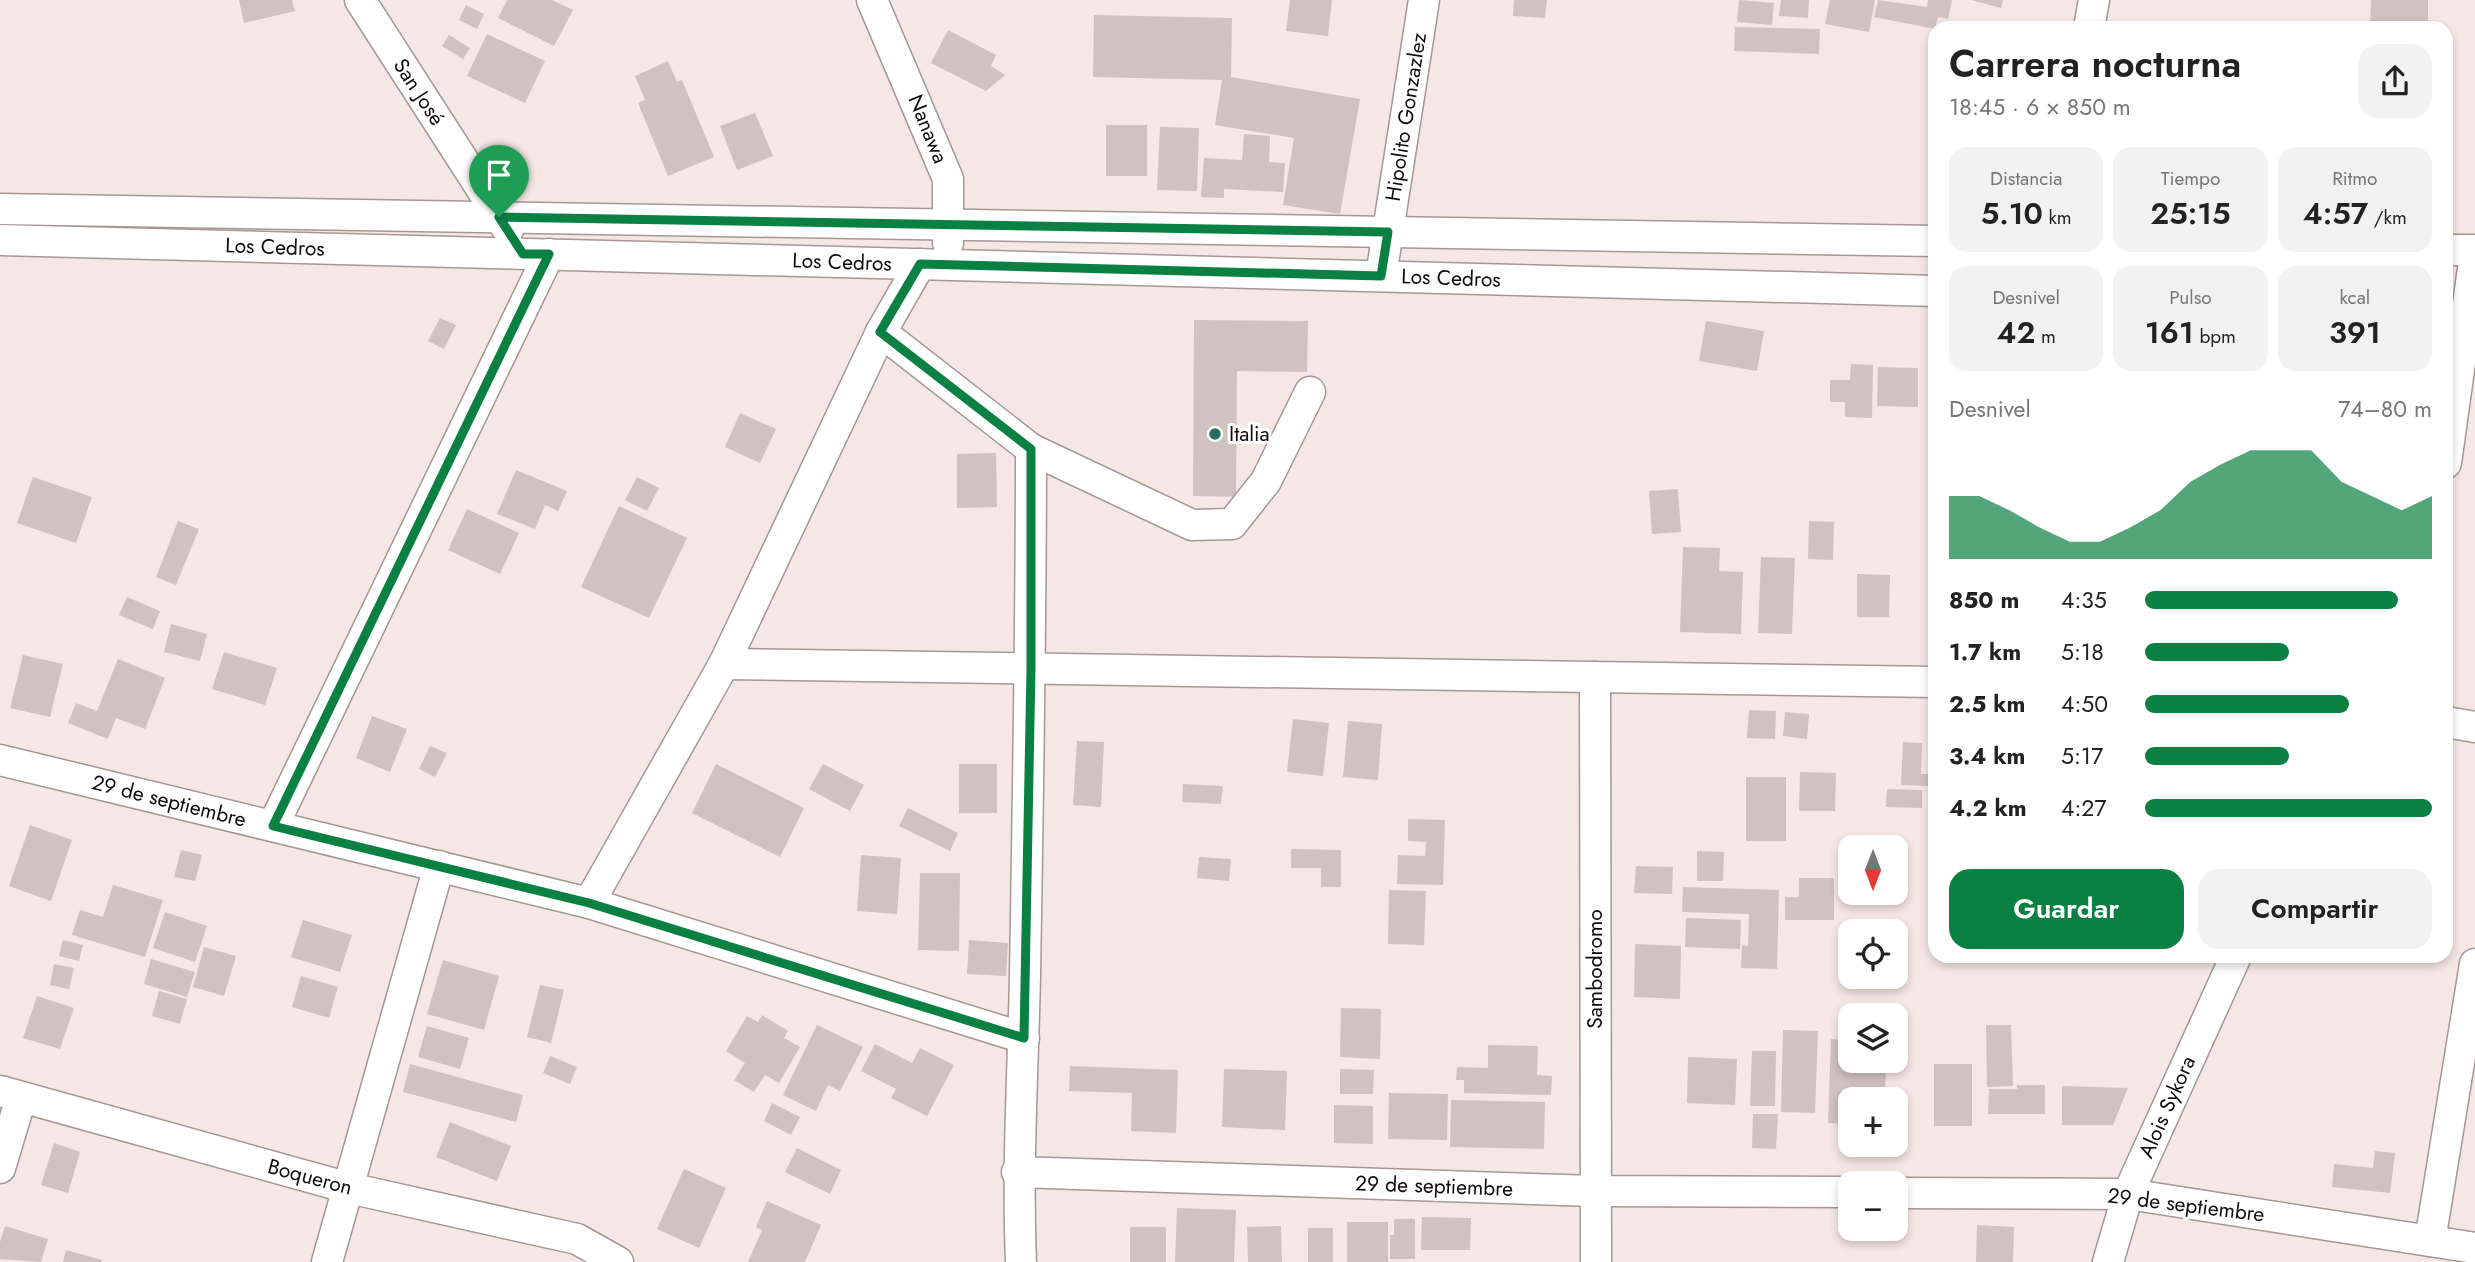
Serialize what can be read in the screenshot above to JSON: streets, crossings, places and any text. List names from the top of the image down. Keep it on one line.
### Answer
{"streets":{"street":["San José","Hipolito Gonzazlez","Nanawa","Los Cedros","29 de septiembre","Sambodromo","Alois Sykora","Boqueron"]},"crossings":[["San José","Los Cedros"],["Hipolito Gonzazlez","Los Cedros"],["Nanawa","Los Cedros"],["29 de septiembre","Sambodromo"],["29 de septiembre","Alois Sykora"]],"places":["Italia"],"north":"bottom","page":{"heading":["Carrera nocturna","18:45 · 6 × 850 m"],"stats":[["Distancia","5.10 km"],["Tiempo","25:15"],["Ritmo","4:57 /km"],["Desnivel","42 m"],["Pulso","161 bpm"],["kcal","391"]],"chart":["Desnivel","74–80 m"],"list":[{"name":"850 m","note":"4:35"},{"name":"1.7 km","note":"5:18"},{"name":"2.5 km","note":"4:50"},{"name":"3.4 km","note":"5:17"},{"name":"4.2 km","note":"4:27"}],"map_buttons":["+","−"],"buttons":["Guardar","Compartir"]}}
